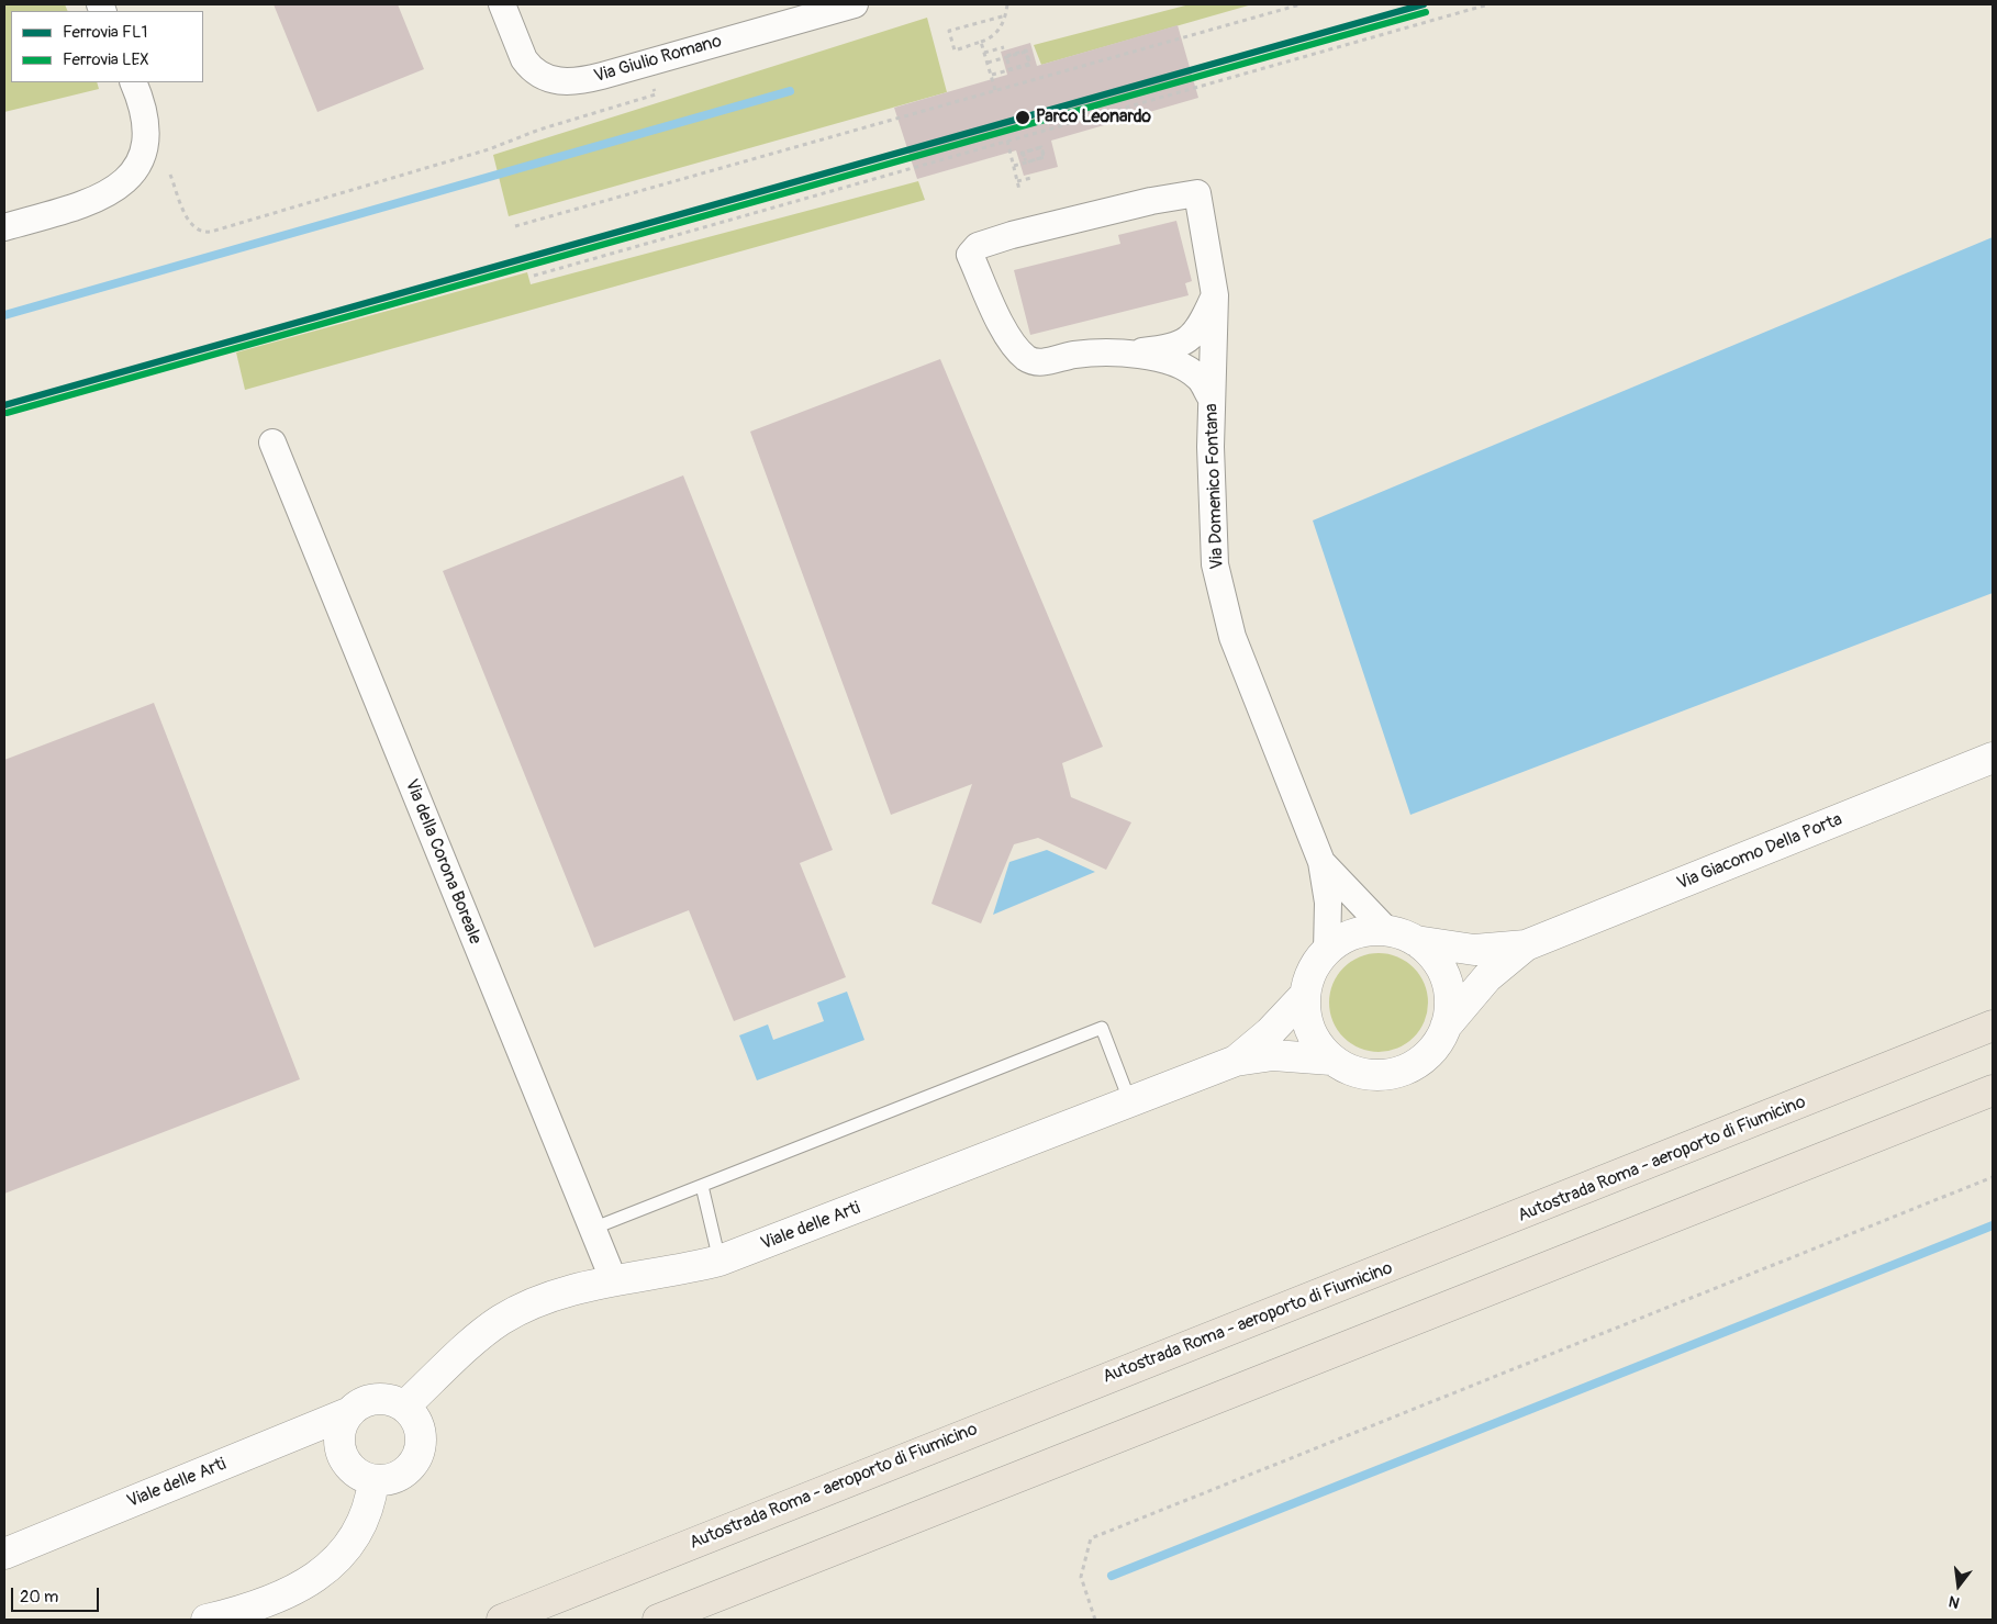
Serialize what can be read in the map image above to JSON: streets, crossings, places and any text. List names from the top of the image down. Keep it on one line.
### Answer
{"streets":{"highway":["Autostrada Roma - aeroporto di Fiumicino"],"street":["Via Giulio Romano","Via Domenico Fontana","Via Giacomo Della Porta","Via della Corona Boreale","Viale delle Arti"]},"crossings":[["Via Domenico Fontana","Via Giacomo Della Porta"],["Via Domenico Fontana","Viale delle Arti"],["Via Giacomo Della Porta","Viale delle Arti"],["Via della Corona Boreale","Viale delle Arti"]],"places":["Parco Leonardo"],"lines":["rail line FL1","rail line LEX"],"legend":["Ferrovia FL1","Ferrovia LEX"],"scale_bar":"20 m","north":"bottom"}
